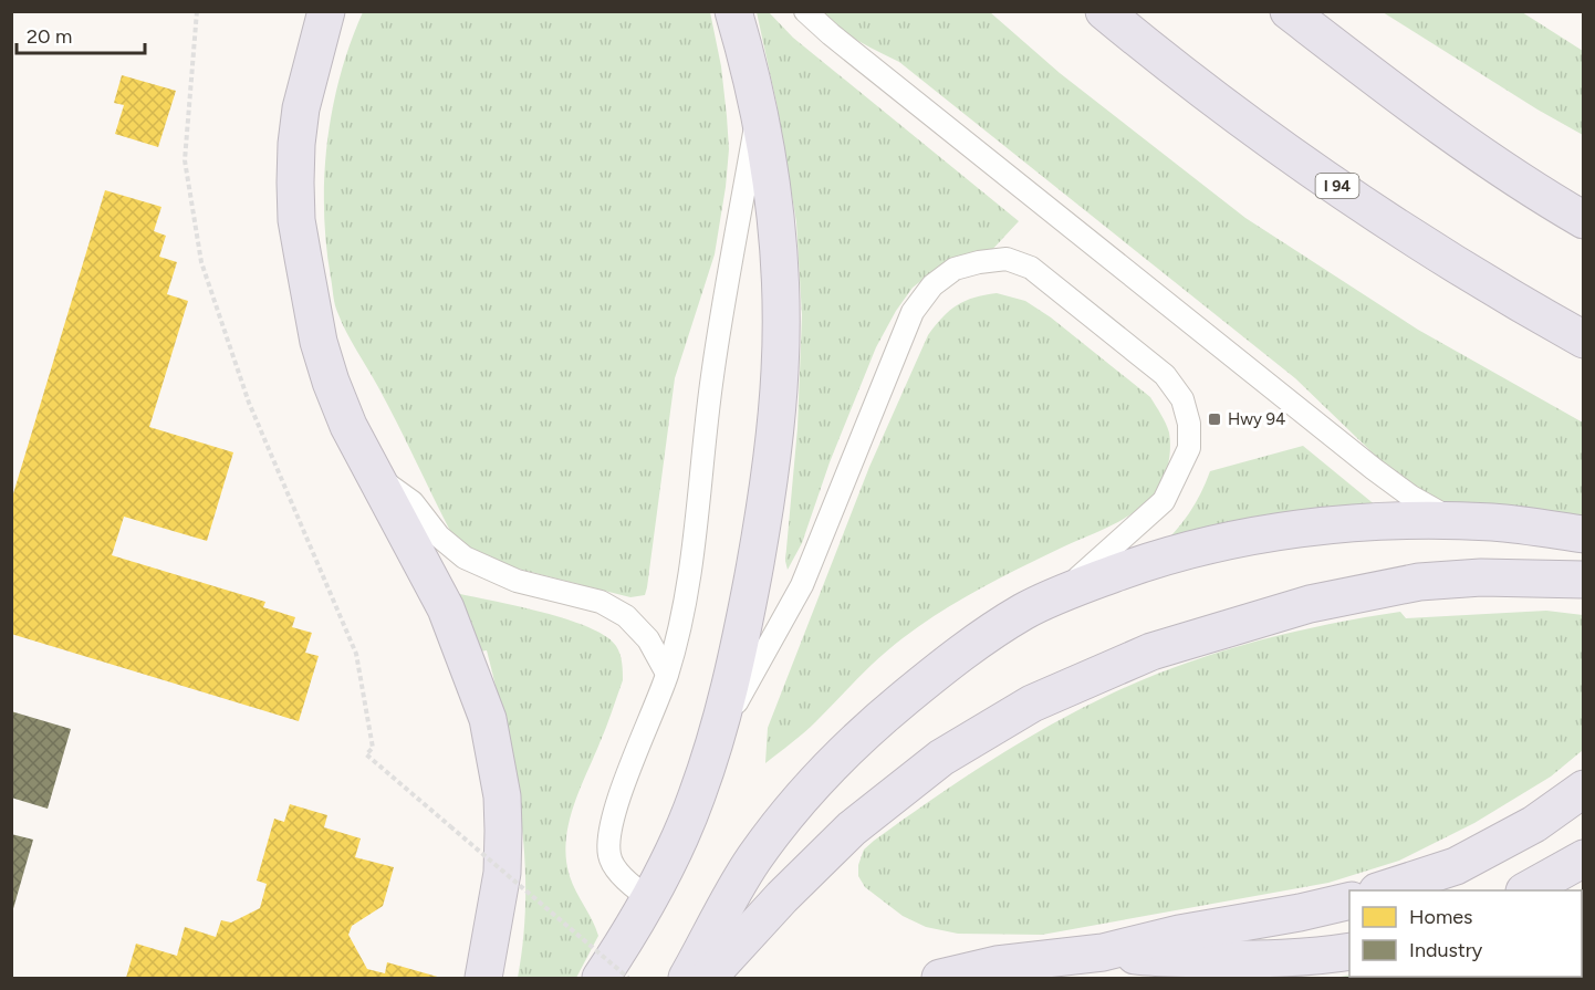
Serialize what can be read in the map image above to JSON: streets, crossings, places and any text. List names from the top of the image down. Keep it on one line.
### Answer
{"streets":{"highway":["I 94"]},"places":{"transit":["Hwy 94"]},"legend":["Homes","Industry"],"scale_bar":"20 m"}
